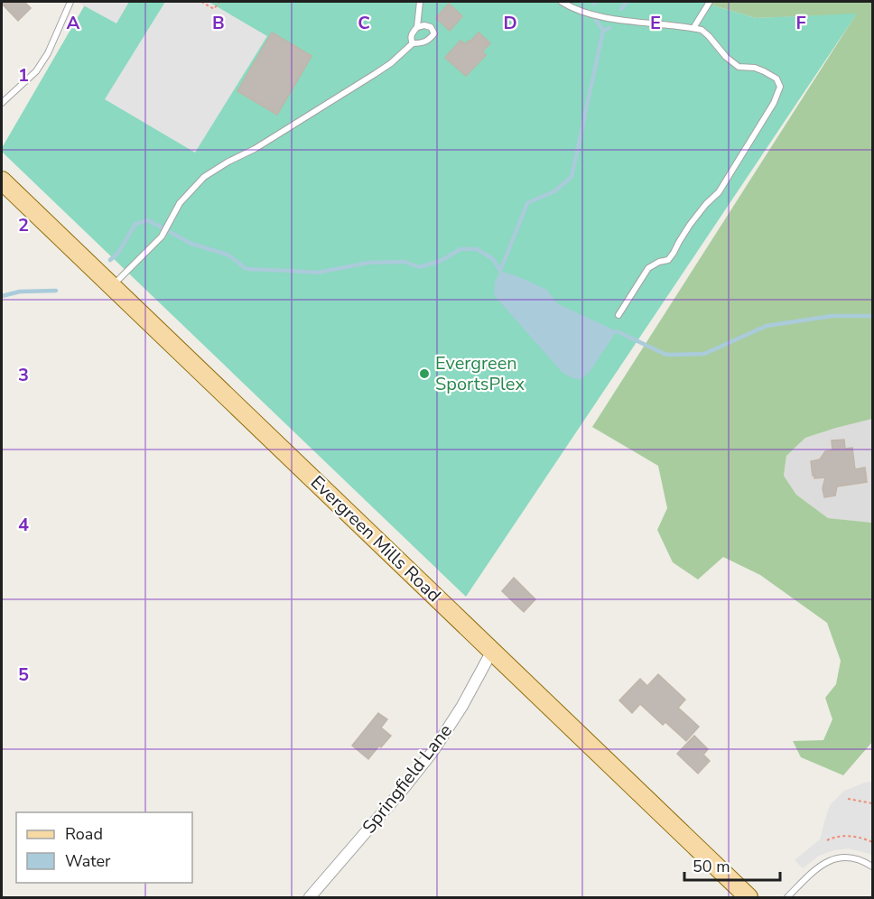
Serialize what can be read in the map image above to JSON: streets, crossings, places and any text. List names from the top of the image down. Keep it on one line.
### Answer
{"streets":{"main road":["Evergreen Mills Road"],"street":["Springfield Lane"]},"crossings":[["Evergreen Mills Road","Springfield Lane"]],"places":["Evergreen SportsPlex"],"legend":["Road","Water"],"scale_bar":"50 m","grid":{"columns":["A","B","C","D","E","F"],"rows":["1","2","3","4","5"]}}
